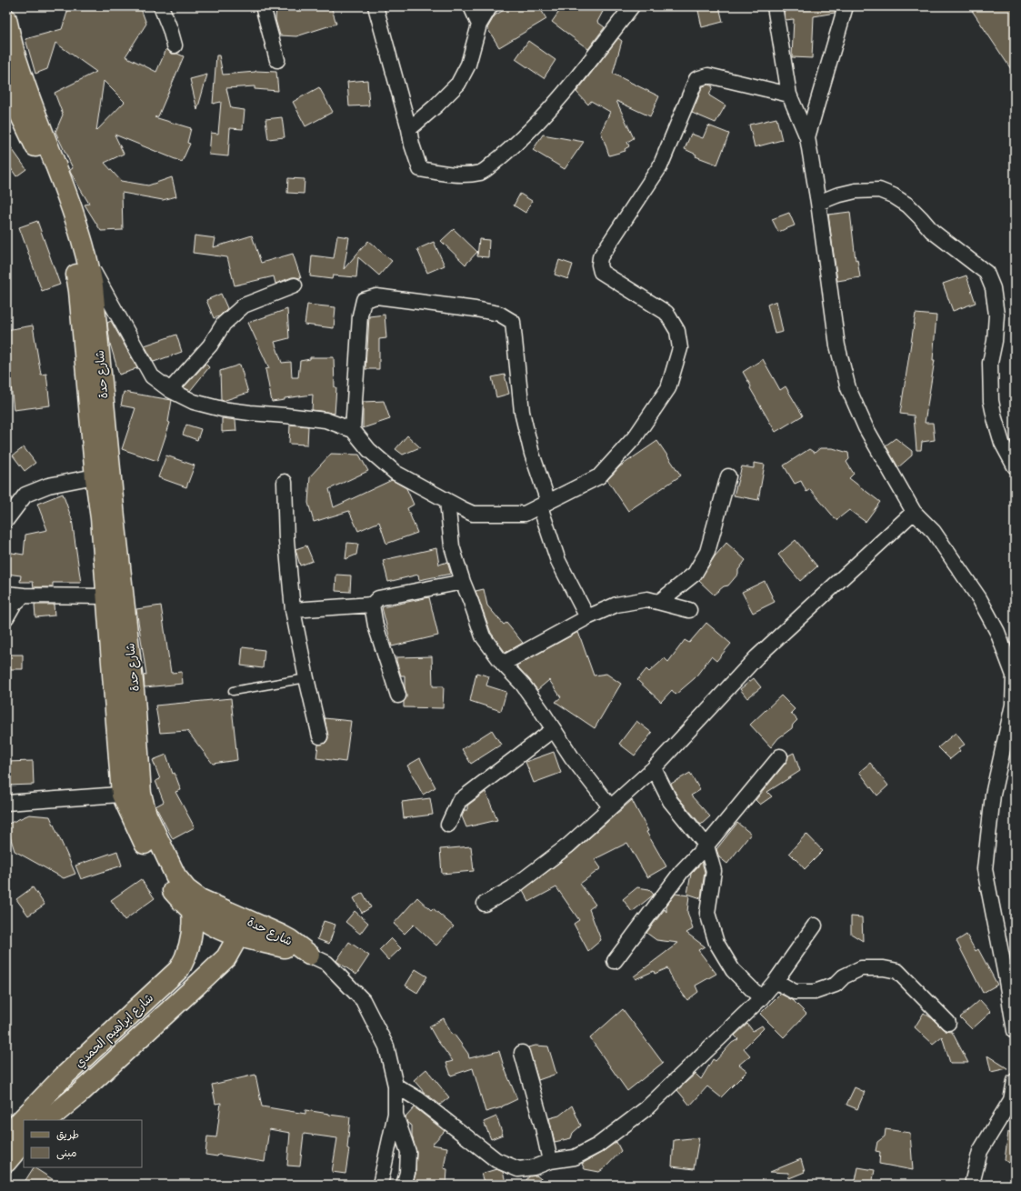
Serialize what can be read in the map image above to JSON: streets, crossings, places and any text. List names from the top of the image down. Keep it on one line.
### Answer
{"streets":{"main road":["شارع حدة","شارع ابراهيم الحمدي"]},"crossings":[["شارع حدة","شارع ابراهيم الحمدي"]],"legend":["طريق","مبنى"]}
